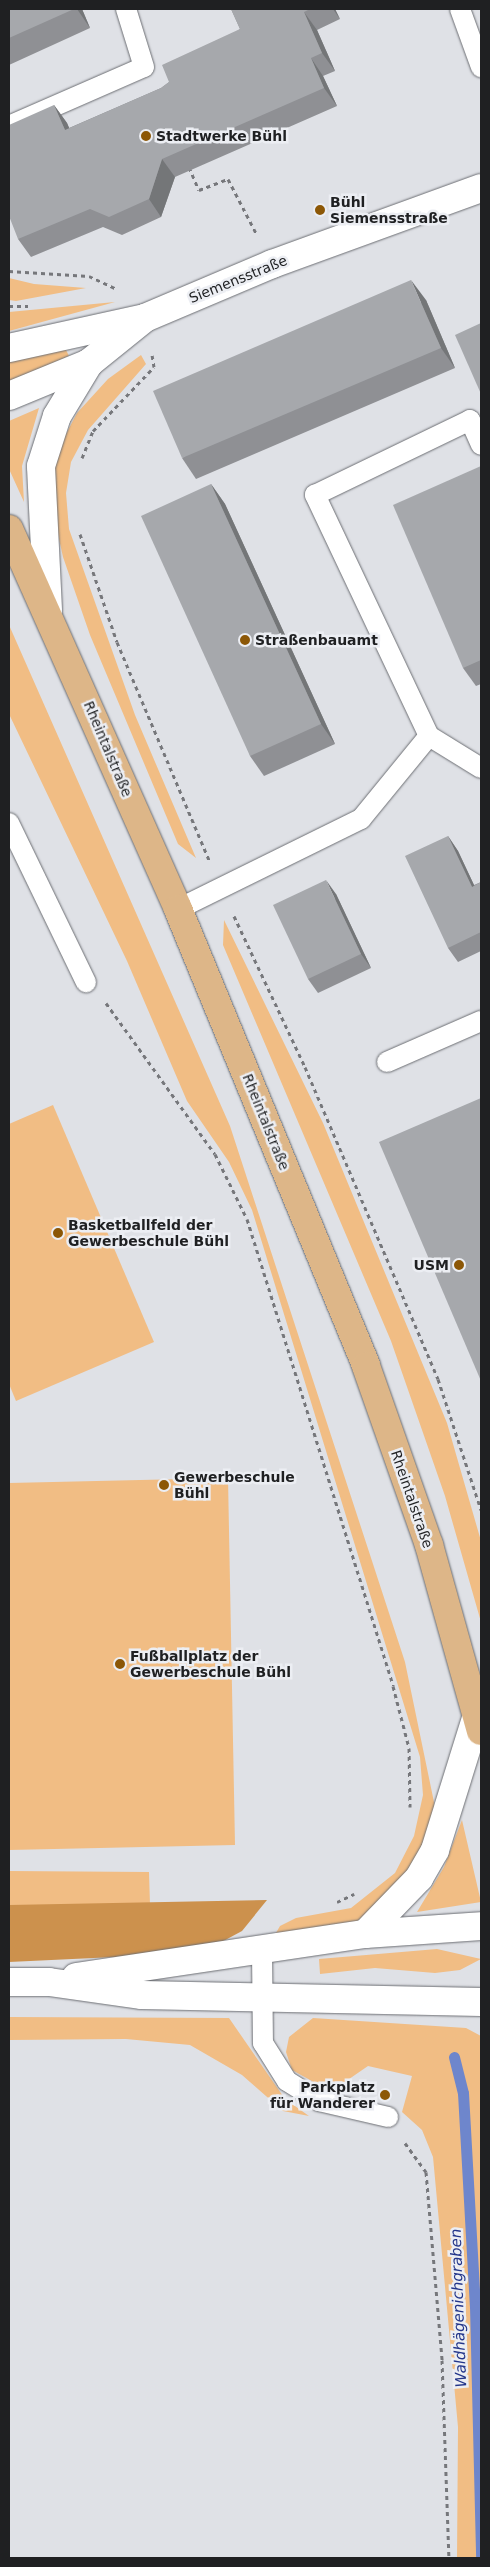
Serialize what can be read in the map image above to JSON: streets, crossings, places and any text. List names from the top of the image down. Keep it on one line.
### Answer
{"streets":{"main road":["Rheintalstraße"],"street":["Siemensstraße"]},"water":["Waldhägenichgraben"],"places":["Stadtwerke Bühl","Bühl Siemensstraße","Straßenbauamt","Basketballfeld der Gewerbeschule Bühl","USM","Gewerbeschule Bühl","Fußballplatz der Gewerbeschule Bühl","Parkplatz für Wanderer"]}
